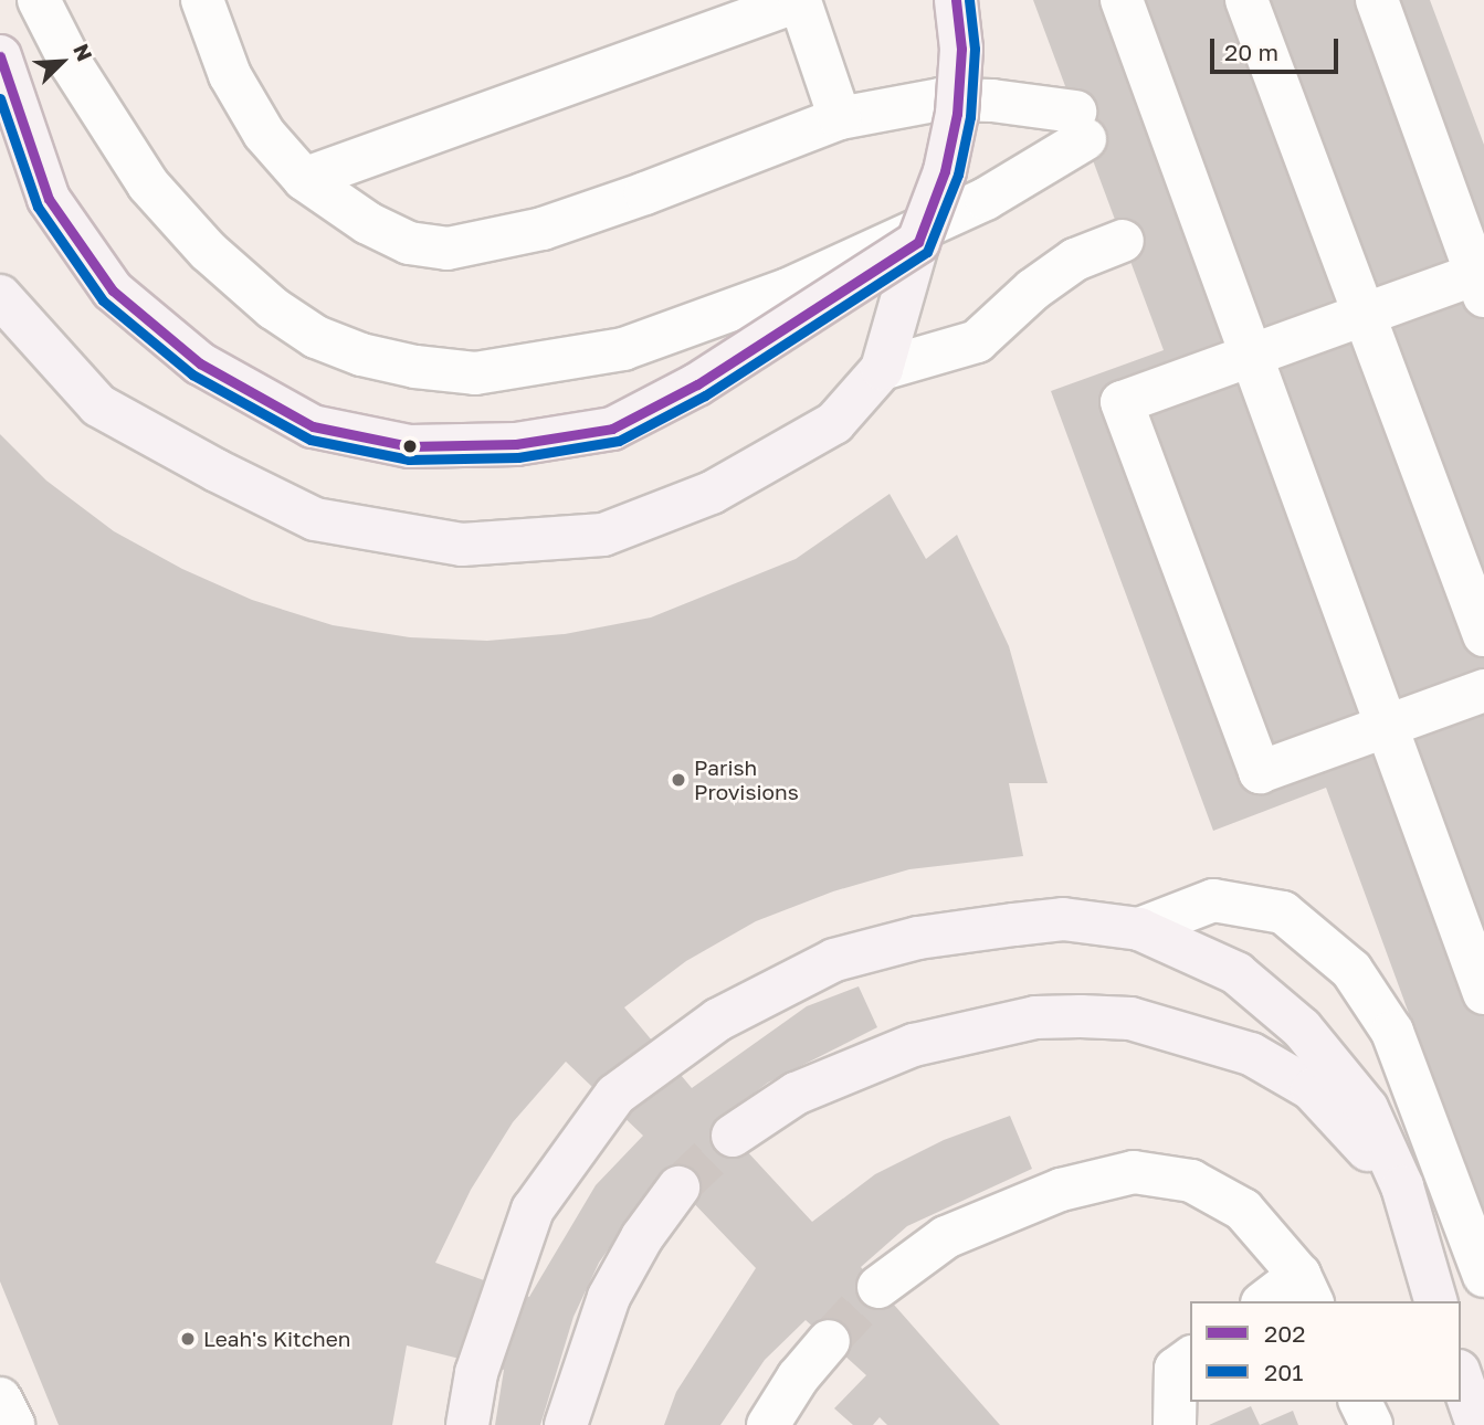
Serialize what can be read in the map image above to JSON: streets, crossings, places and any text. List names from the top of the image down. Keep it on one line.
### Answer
{"places":["Parish Provisions","Leah's Kitchen"],"lines":["transit line 202","transit line 201"],"legend":["202","201"],"scale_bar":"20 m","north":"top right"}
